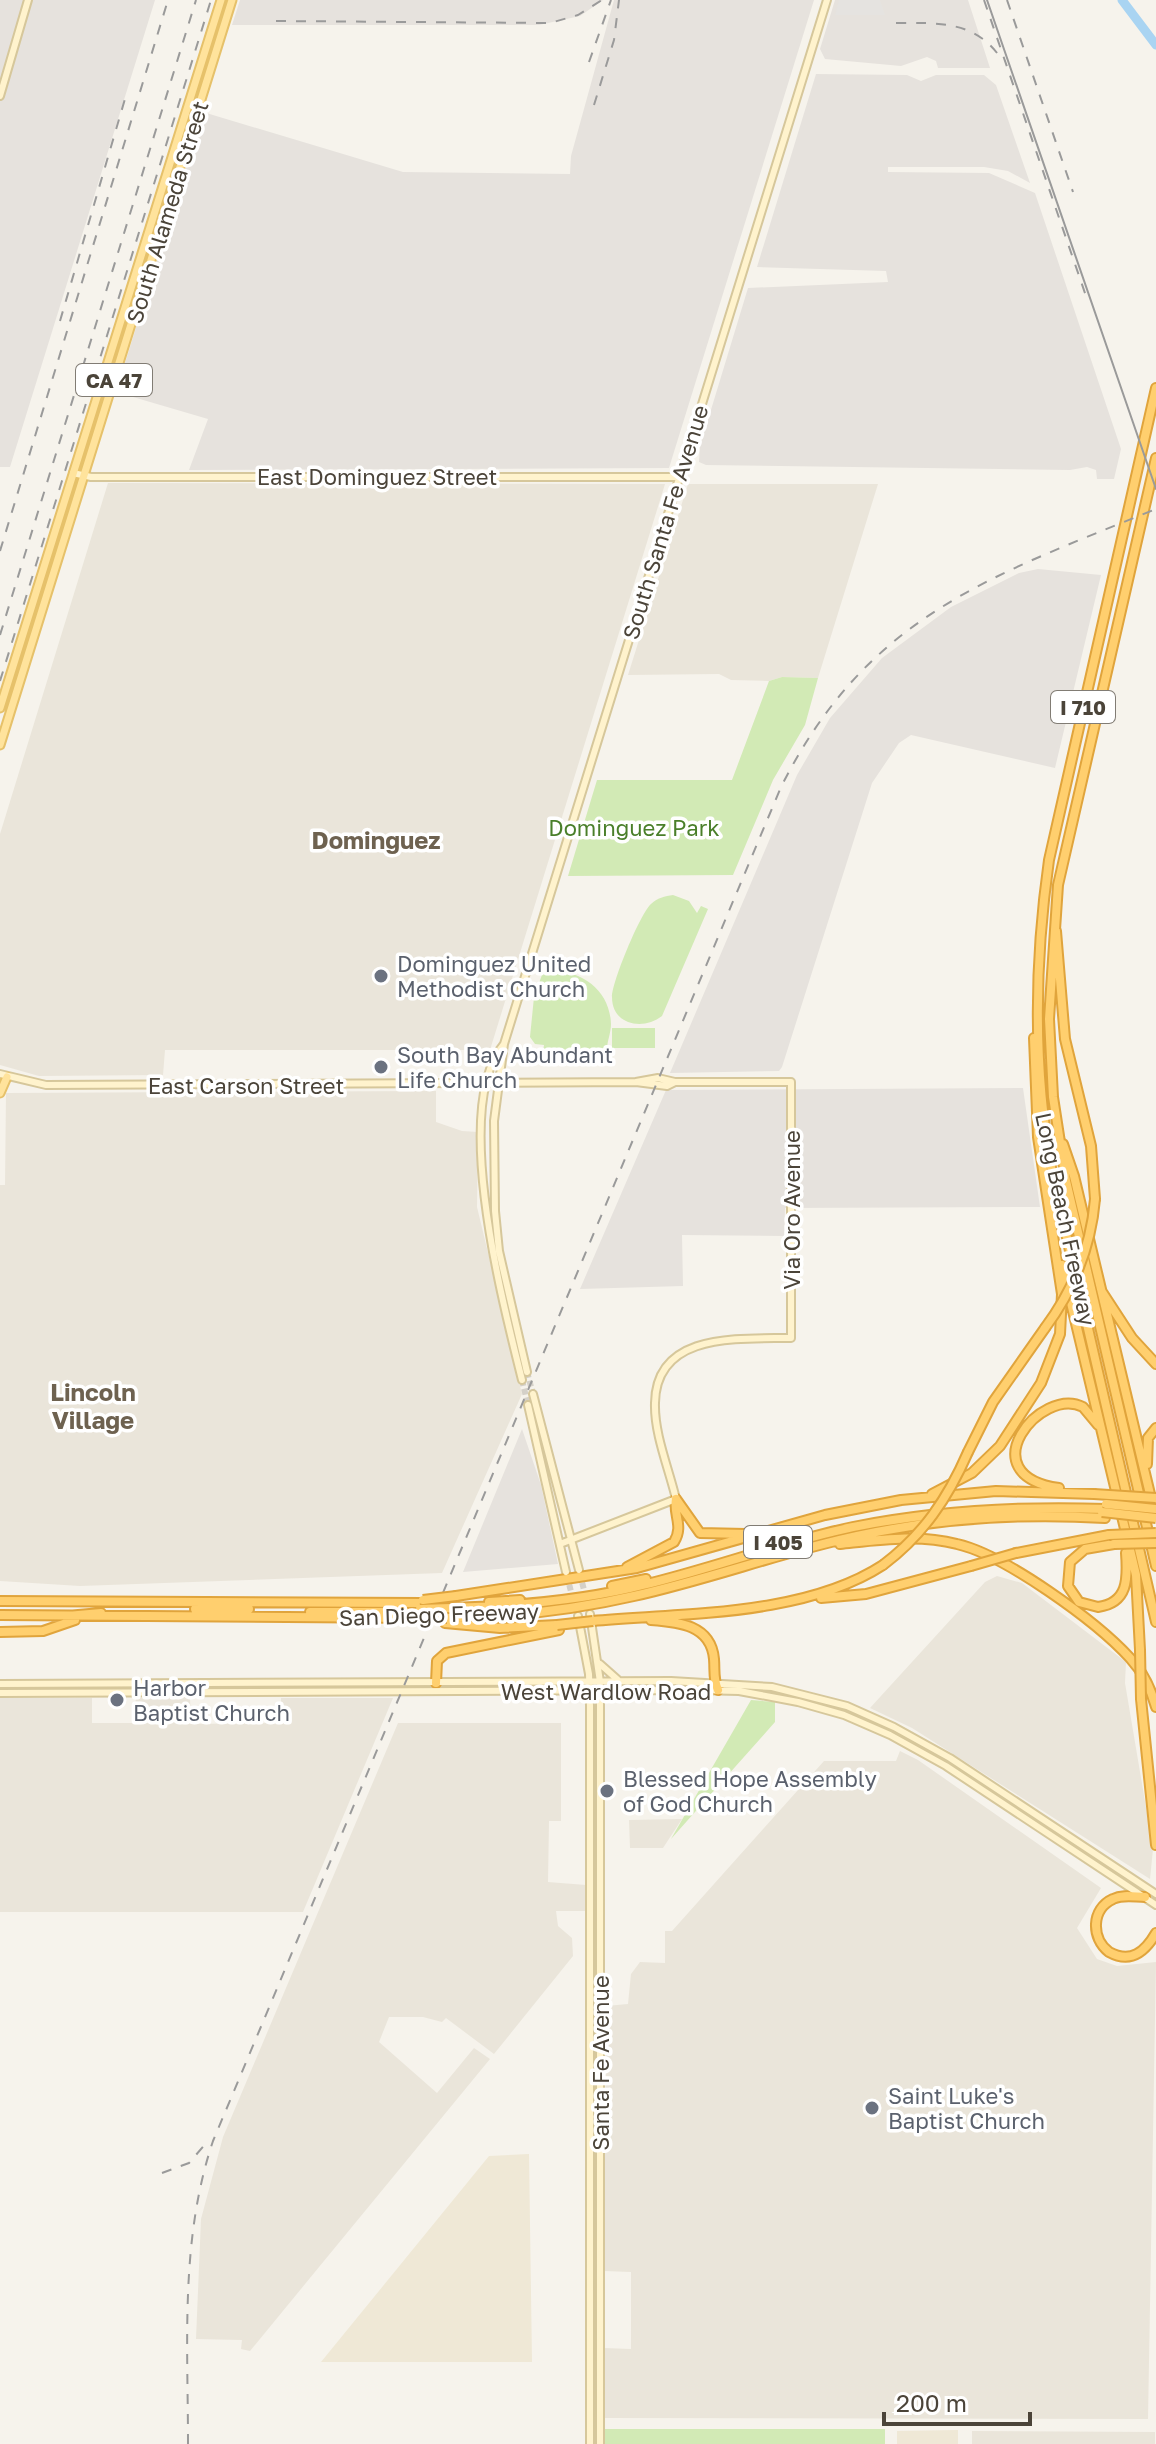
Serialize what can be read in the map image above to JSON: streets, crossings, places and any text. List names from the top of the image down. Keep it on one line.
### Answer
{"streets":{"highway":["I 710","Long Beach Freeway","I 405","San Diego Freeway"],"main road":["South Alameda Street","CA 47","East Dominguez Street","South Santa Fe Avenue","East Carson Street","Via Oro Avenue","West Wardlow Road","Santa Fe Avenue"]},"crossings":[["South Alameda Street","East Dominguez Street"],["East Dominguez Street","South Santa Fe Avenue"],["South Santa Fe Avenue","East Carson Street"],["East Carson Street","Via Oro Avenue"],["West Wardlow Road","Santa Fe Avenue"]],"districts":["Dominguez","Lincoln Village"],"parks":["Dominguez Park"],"places":["Dominguez United Methodist Church","South Bay Abundant Life Church","Harbor Baptist Church","Blessed Hope Assembly of God Church","Saint Luke's Baptist Church"],"scale_bar":"200 m"}
